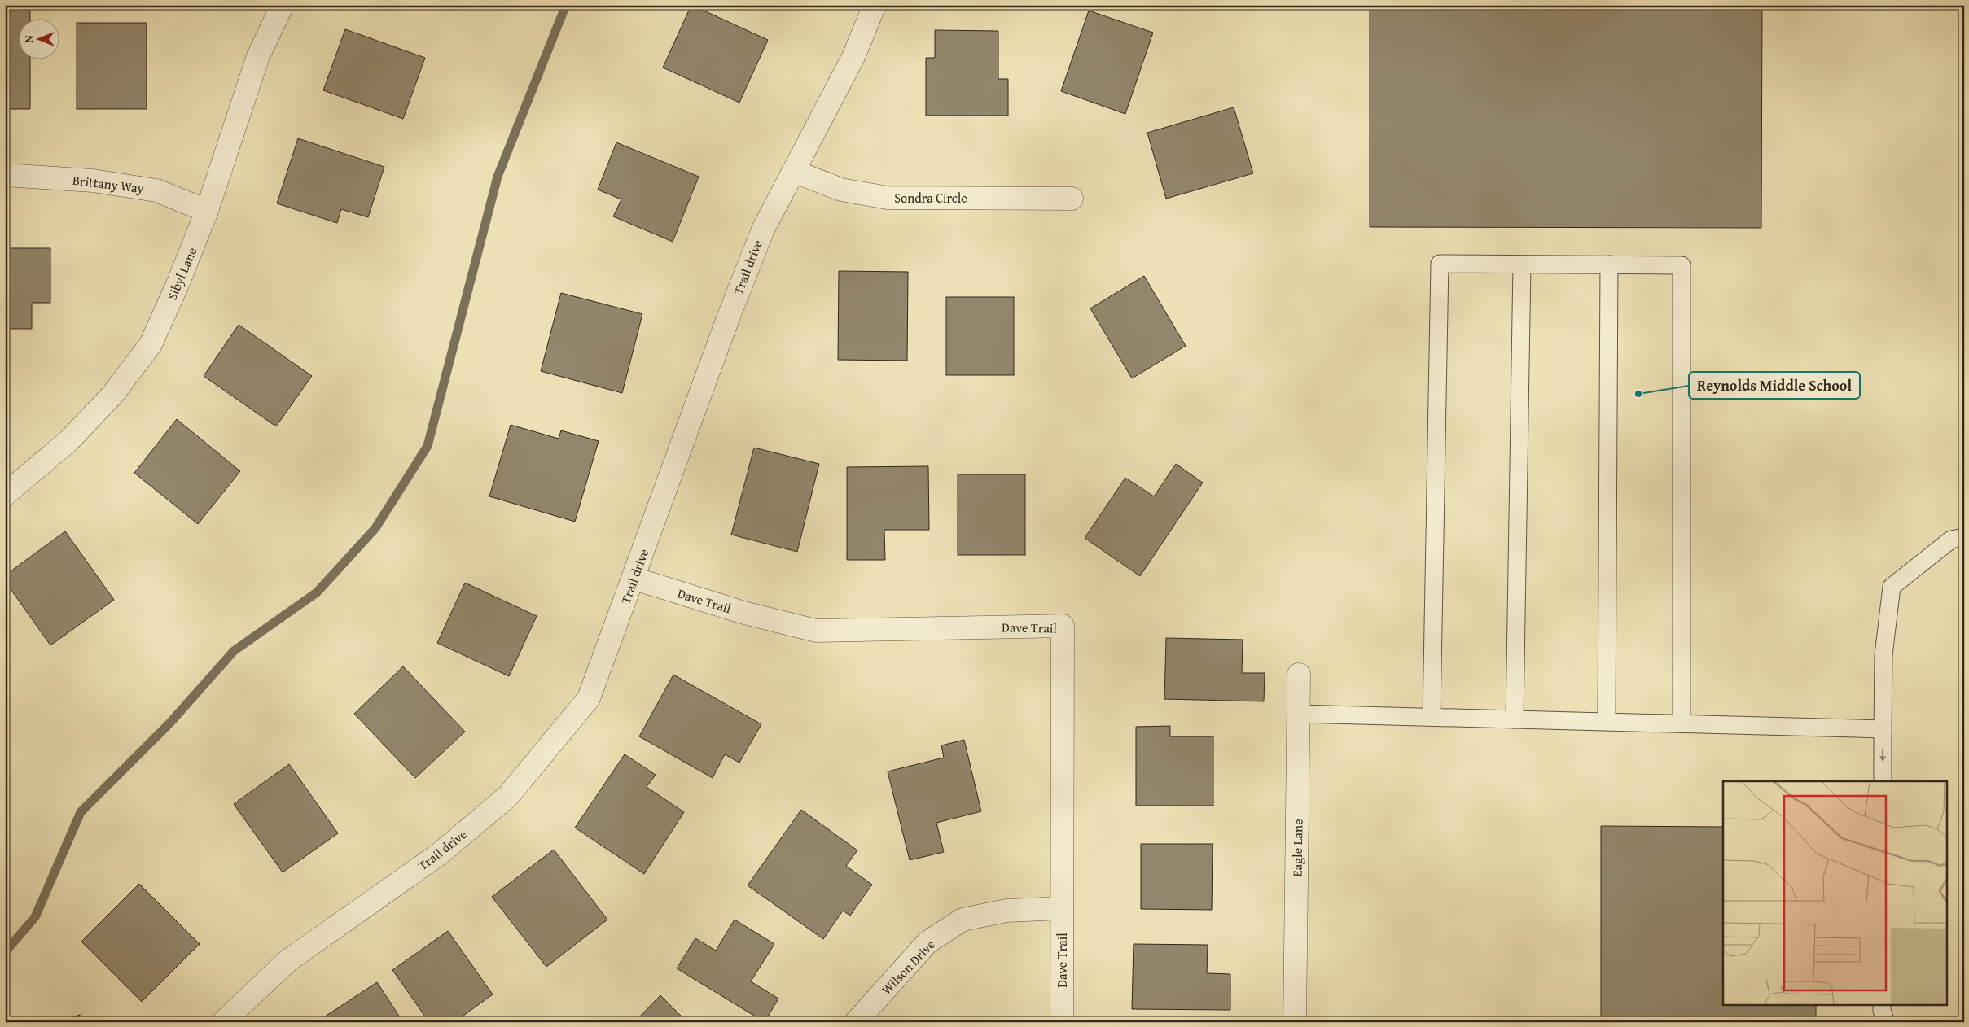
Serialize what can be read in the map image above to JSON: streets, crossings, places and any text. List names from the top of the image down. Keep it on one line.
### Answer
{"streets":{"street":["Brittany Way","Sondra Circle","Trail drive","Sibyl Lane","Dave Trail","Eagle Lane","Wilson Drive"]},"crossings":[["Brittany Way","Sibyl Lane"],["Sondra Circle","Trail drive"],["Trail drive","Dave Trail"],["Dave Trail","Wilson Drive"]],"places":["Reynolds Middle School"],"north":"left"}
